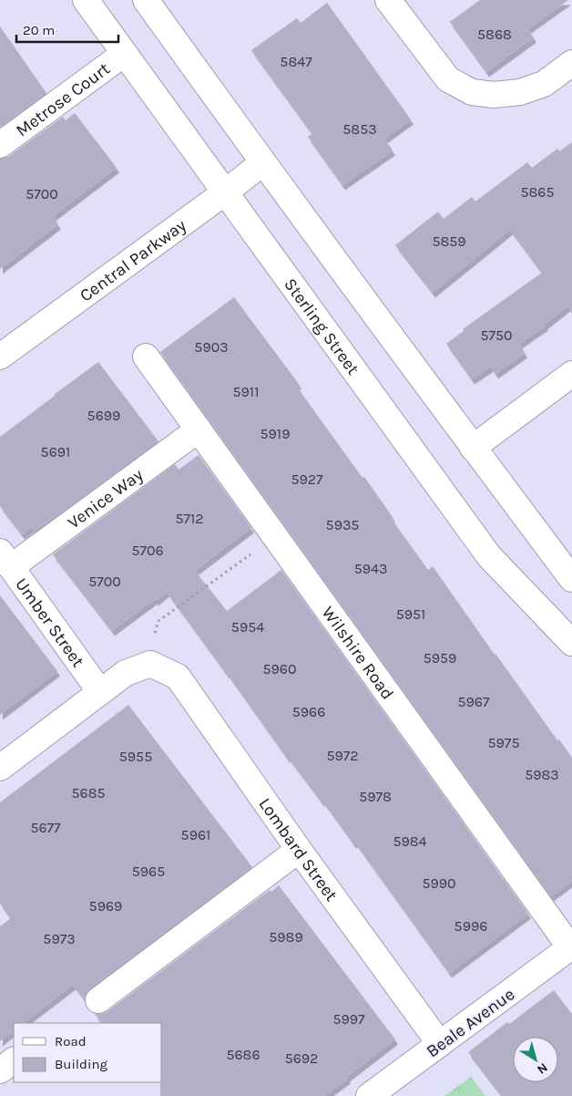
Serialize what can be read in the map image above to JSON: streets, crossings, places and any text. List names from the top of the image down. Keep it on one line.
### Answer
{"streets":{"street":["Metrose Court","Central Parkway","Sterling Street","Venice Way","Umber Street","Wilshire Road","Lombard Street","Beale Avenue"]},"crossings":[["Metrose Court","Sterling Street"],["Central Parkway","Sterling Street"],["Venice Way","Umber Street"],["Venice Way","Wilshire Road"],["Wilshire Road","Beale Avenue"],["Lombard Street","Beale Avenue"]],"house_numbers":["5868","5847","5853","5865","5700","5859","5750","5903","5911","5699","5919","5691","5927","5712","5935","5706","5943","5700","5951","5954","5959","5960","5967","5966","5975","5972","5955","5983","5685","5978","5677","5961","5984","5965","5990","5969","5996","5989","5973","5997","5686","5692"],"legend":["Road","Building"],"scale_bar":"20 m","north":"bottom right"}
